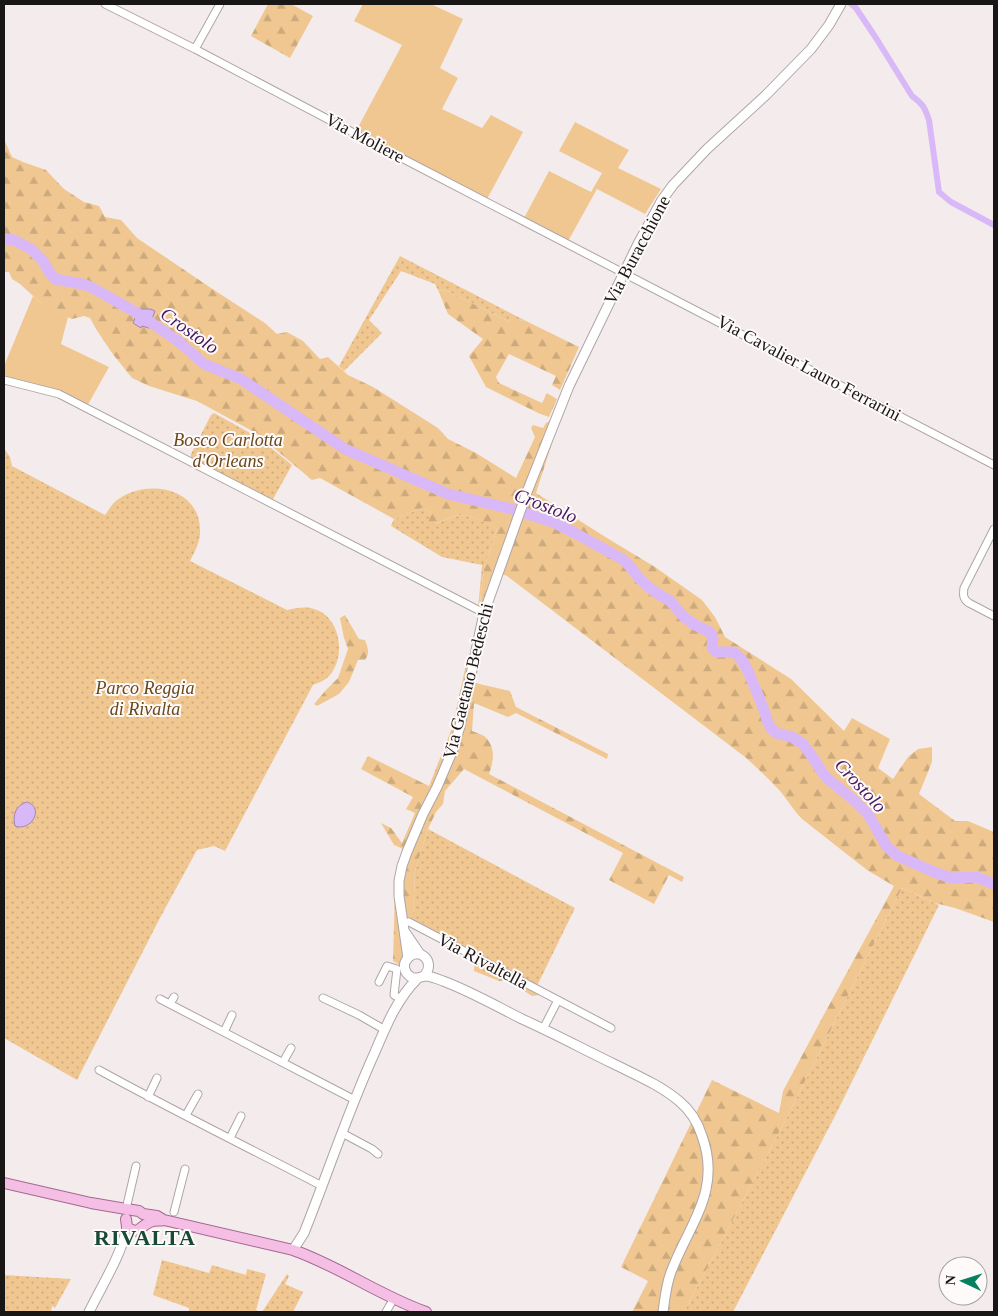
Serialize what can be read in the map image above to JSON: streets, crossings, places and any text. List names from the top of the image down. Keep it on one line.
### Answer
{"streets":{"main road":["Via Buracchione","Via Gaetano Bedeschi"],"street":["Via Moliere","Via Cavalier Lauro Ferrarini","Via Rivaltella"]},"crossings":[["Via Moliere","Via Buracchione"],["Via Moliere","Via Cavalier Lauro Ferrarini"],["Via Buracchione","Via Cavalier Lauro Ferrarini"],["Via Buracchione","Via Gaetano Bedeschi"],["Via Gaetano Bedeschi","Via Rivaltella"]],"districts":["RIVALTA"],"water":["Crostolo"],"parks":["Bosco Carlotta d'Orleans","Parco Reggia di Rivalta"],"north":"left"}
